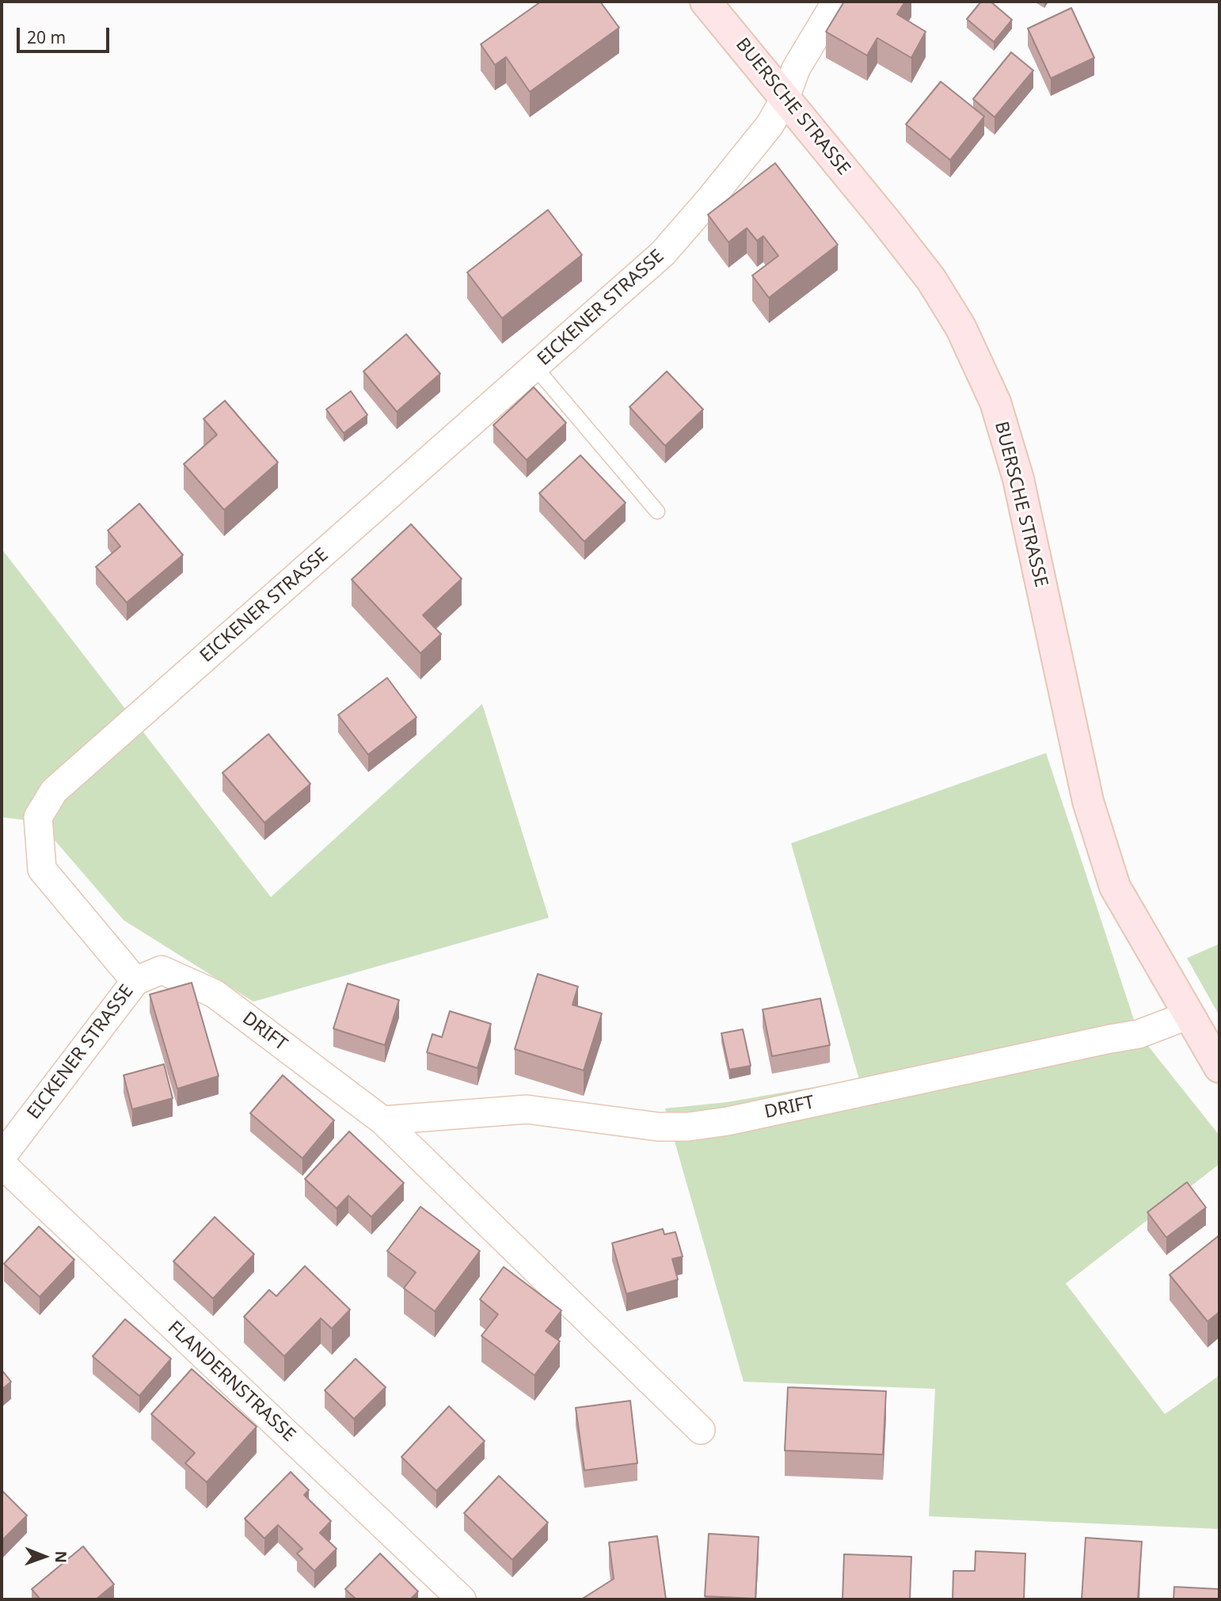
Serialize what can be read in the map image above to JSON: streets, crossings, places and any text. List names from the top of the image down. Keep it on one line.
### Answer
{"streets":{"main road":["BUERSCHE STRASSE"],"street":["EICKENER STRASSE","DRIFT","FLANDERNSTRASSE"]},"crossings":[["BUERSCHE STRASSE","EICKENER STRASSE"],["BUERSCHE STRASSE","DRIFT"],["EICKENER STRASSE","DRIFT"]],"scale_bar":"20 m","north":"right"}
